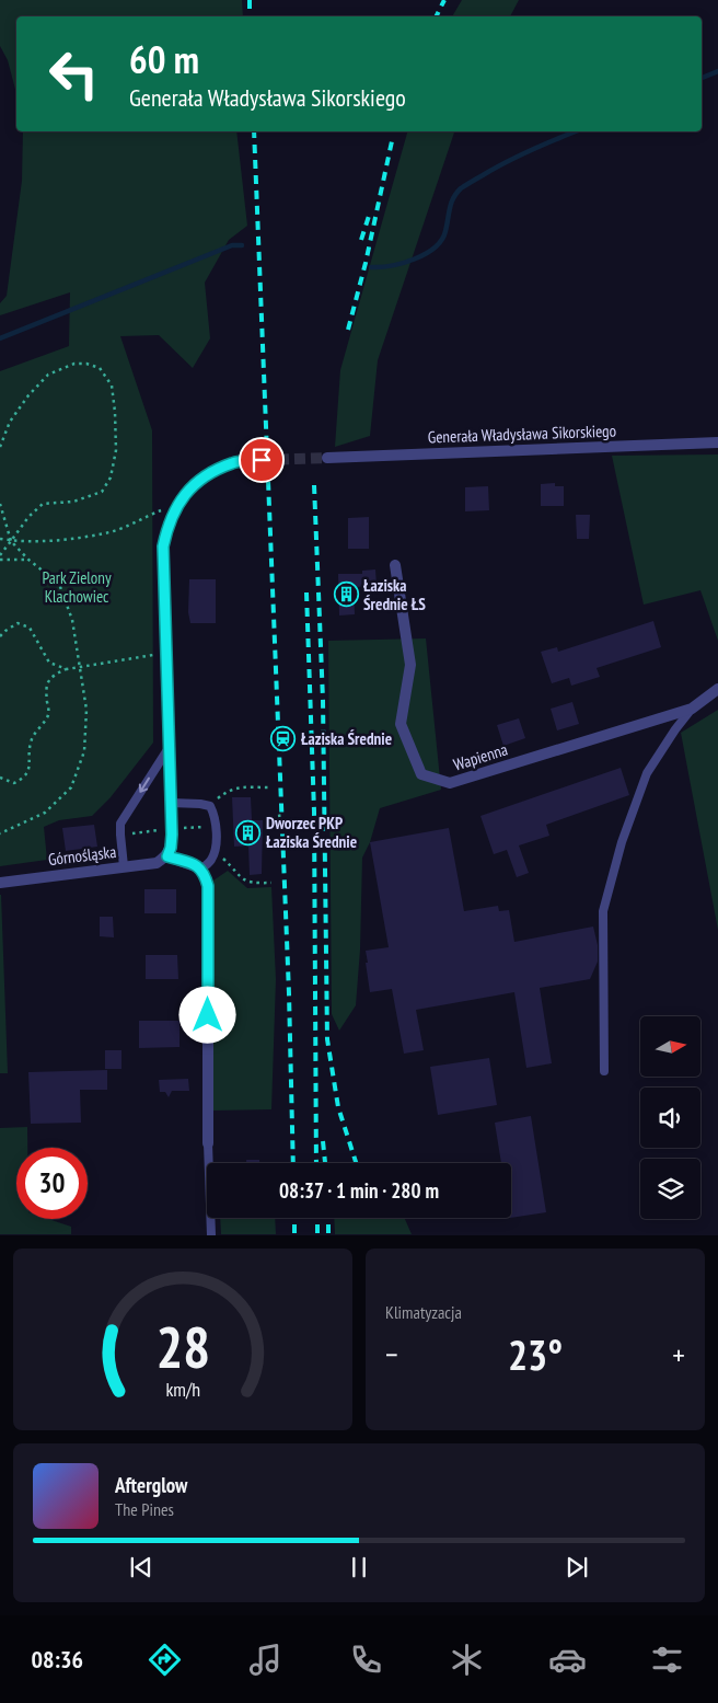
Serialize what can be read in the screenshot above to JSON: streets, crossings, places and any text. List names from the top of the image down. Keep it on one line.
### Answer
{"streets":{"street":["Generała Władysława Sikorskiego","Wapienna","Górnośląska"]},"parks":["Park Zielony Klachowiec"],"places":{"building":["Łaziska Średnie ŁS","Dworzec PKP Łaziska Średnie"],"station":["Łaziska Średnie"]},"north":"right","page":{"turn":["60 m","Generała Władysława Sikorskiego"],"limit":"30","trip":"08:37 · 1 min · 280 m","tile":"Klimatyzacja","heat":["−","23°","+"],"song":["Afterglow","The Pines"],"tabs":"08:36","gauge":["28","km/h"]}}
